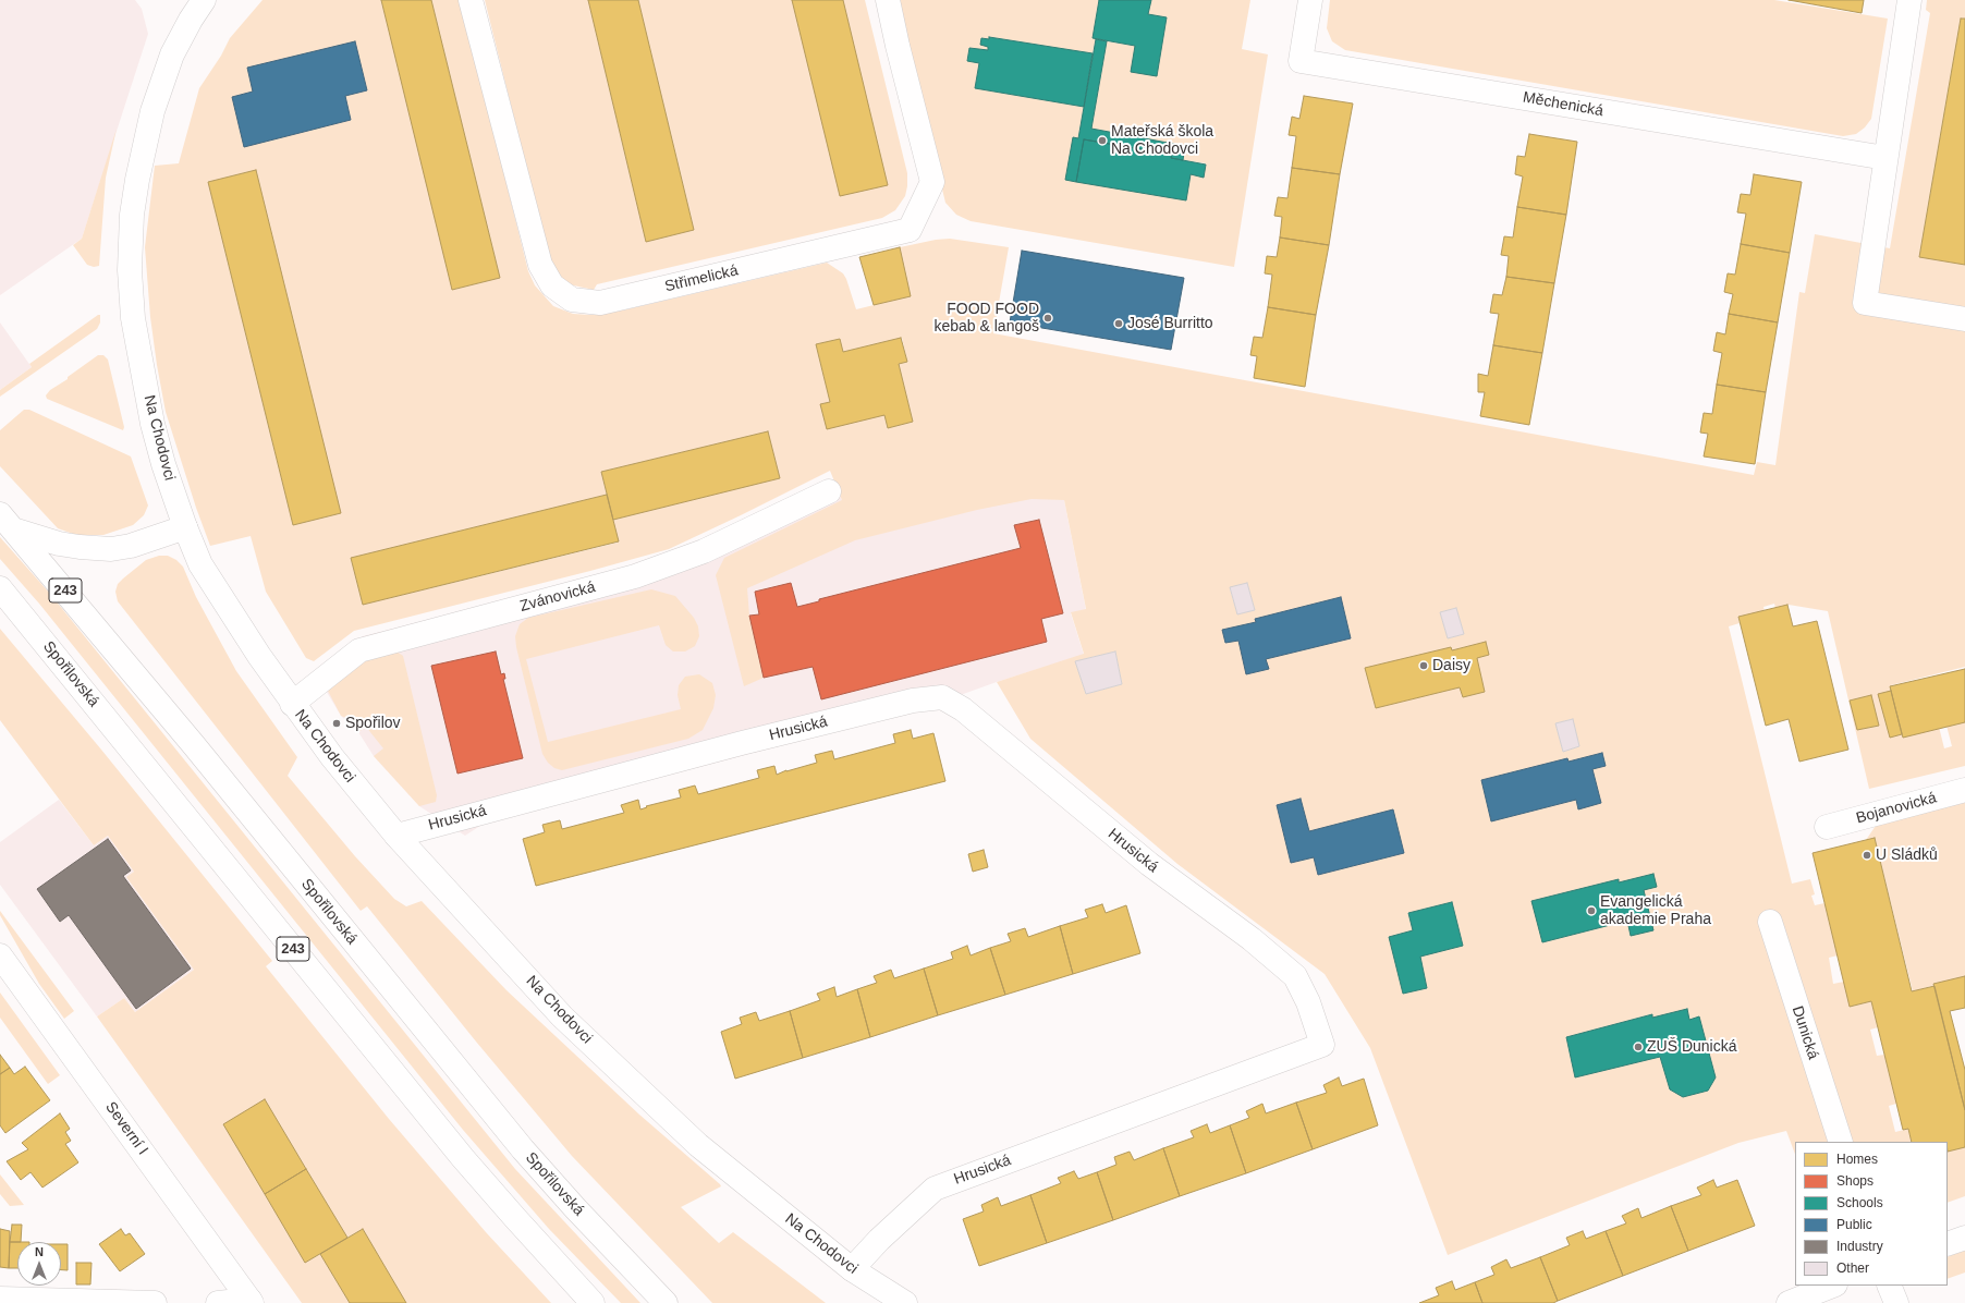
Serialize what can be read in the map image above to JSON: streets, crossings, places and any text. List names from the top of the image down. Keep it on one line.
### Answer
{"streets":{"main road":["Měchenická","Střimelická","Na Chodovci","243","Zvánovická","Spořilovská","Hrusická","Bojanovická","Dunická","Severní I"]},"crossings":[["Na Chodovci","Zvánovická"],["Na Chodovci","Hrusická"]],"places":["Mateřská škola Na Chodovci","FOOD FOOD kebab & langoš","José Burritto","Daisy","Spořilov","U Sládků","Evangelická akademie Praha","ZUŠ Dunická"],"legend":["Homes","Shops","Schools","Public","Industry","Other"],"north":"top"}
